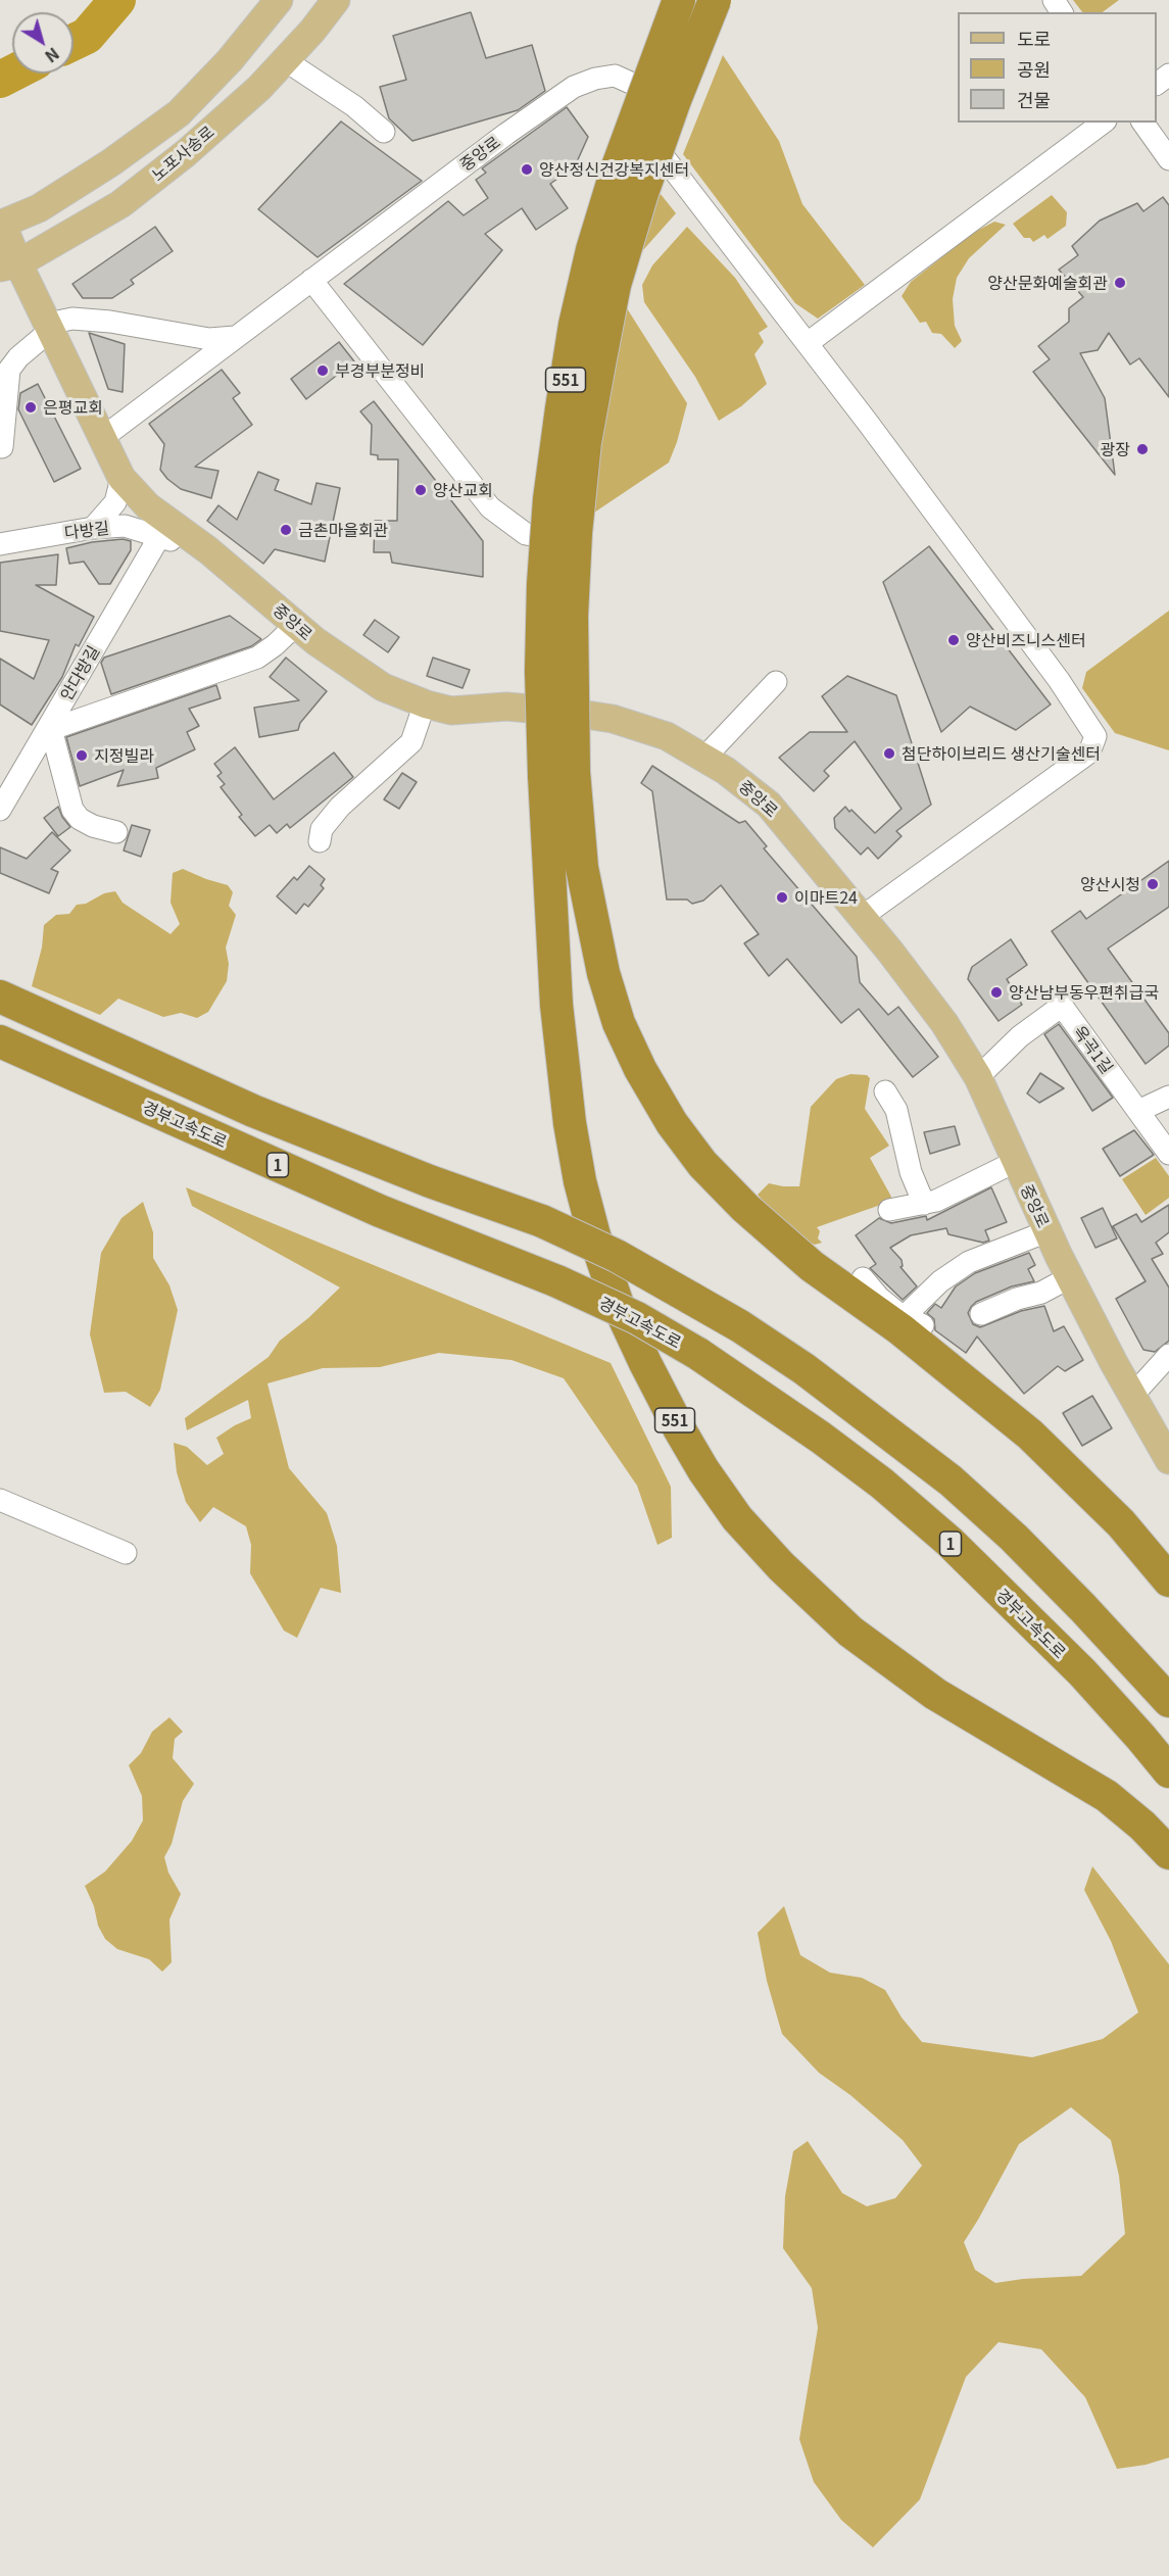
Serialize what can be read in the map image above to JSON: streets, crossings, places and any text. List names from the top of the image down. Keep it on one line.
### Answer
{"streets":{"highway":["551","경부고속도로","1"],"main road":["노포사송로","중앙로"],"street":["다방길","안다방길","옥곡1길"]},"crossings":[["노포사송로","중앙로"],["중앙로","다방길"],["중앙로","옥곡1길"],["다방길","안다방길"]],"places":["양산정신건강복지센터","양산문화예술회관","부경부분정비","은평교회","광장","양산교회","금촌마을회관","양산비즈니스센터","첨단하이브리드 생산기술센터","지정빌라","양산시청","이마트24","양산남부동우편취급국"],"legend":["도로","공원","건물"],"north":"bottom right"}
